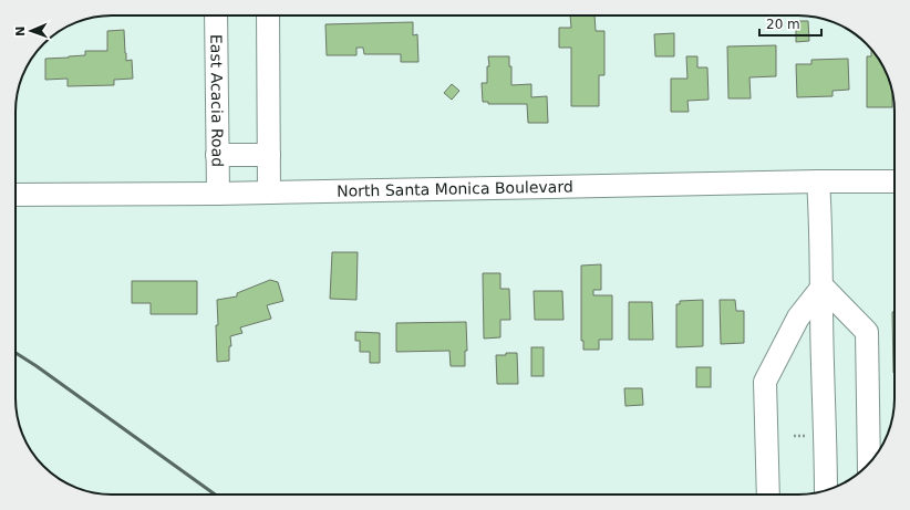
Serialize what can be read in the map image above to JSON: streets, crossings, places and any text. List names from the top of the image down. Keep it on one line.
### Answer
{"streets":{"street":["East Acacia Road","North Santa Monica Boulevard"]},"crossings":[["East Acacia Road","North Santa Monica Boulevard"]],"scale_bar":"20 m","north":"left"}
